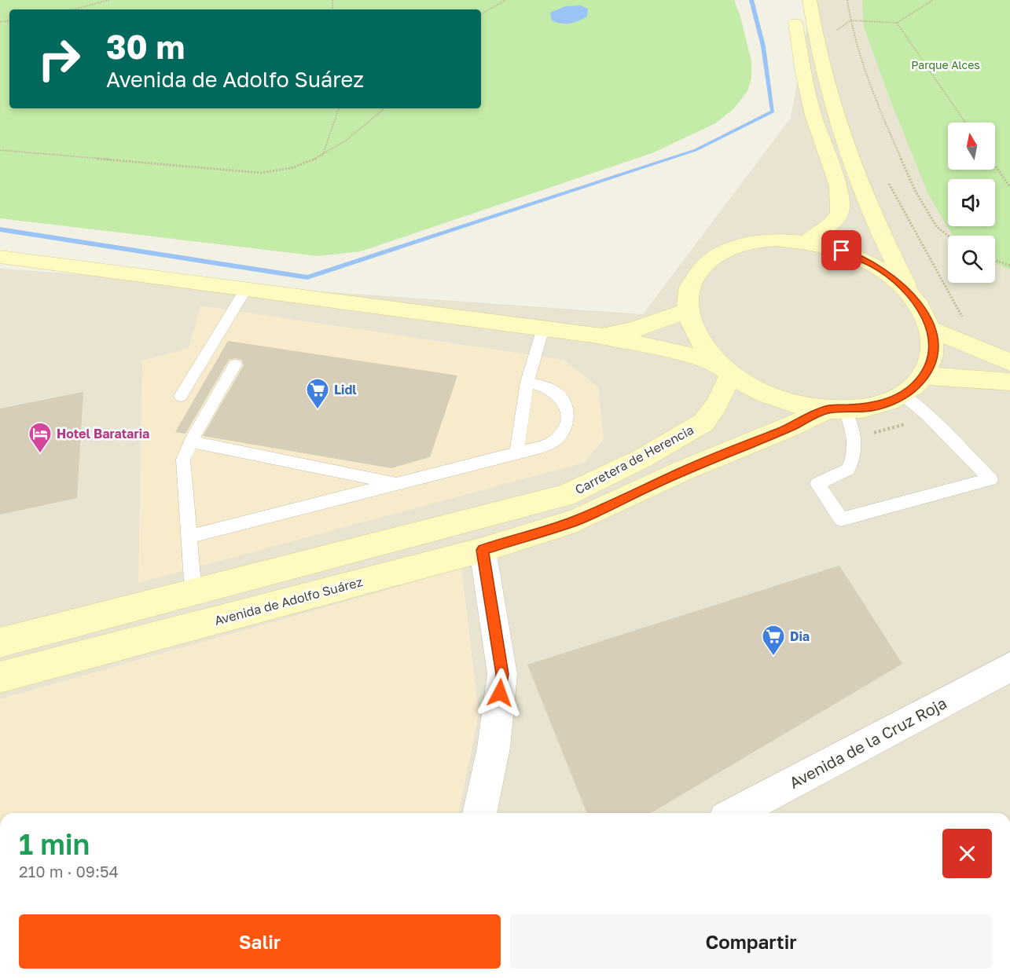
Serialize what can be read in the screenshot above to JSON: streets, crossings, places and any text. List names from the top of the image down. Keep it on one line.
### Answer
{"streets":{"street":["Carretera de Herencia","Avenida de Adolfo Suárez","Avenida de la Cruz Roja"]},"crossings":[["Carretera de Herencia","Avenida de Adolfo Suárez"]],"parks":["Parque Alces"],"places":{"supermarket":["Lidl","Dia"],"hotel":["Hotel Barataria"]},"north":"top","page":{"turn":["30 m","Avenida de Adolfo Suárez"],"heading":["1 min","210 m · 09:54"],"buttons":["Salir","Compartir"]}}
